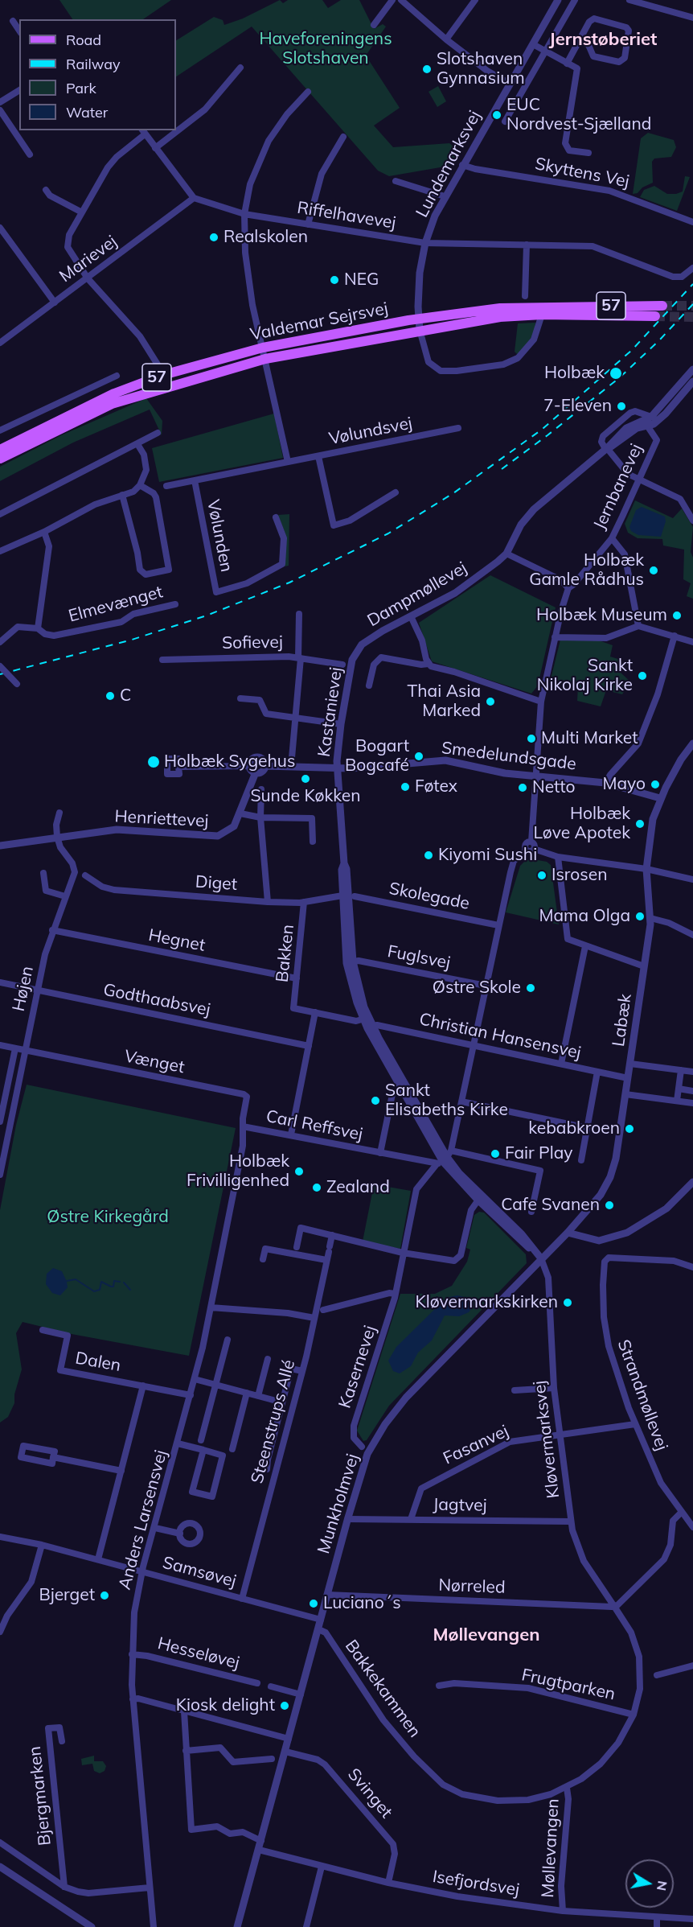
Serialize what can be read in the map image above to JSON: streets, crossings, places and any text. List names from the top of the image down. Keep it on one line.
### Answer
{"streets":{"main road":["57","Valdemar Sejrsvej"],"street":["Lundemarksvej","Skyttens Vej","Riffelhavevej","Marievej","Vølundsvej","Jernbanevej","Vølunden","Dampmøllevej","Elmevænget","Sofievej","Kastanievej","Smedelundsgade","Henriettevej","Diget","Skolegade","Hegnet","Bakken","Fuglsvej","Højen","Godthaabsvej","Labæk","Christian Hansensvej","Vænget","Carl Reffsvej","Dalen","Kasernevej","Strandmøllevej","Steenstrups Allé","Kløvermarksvej","Fasanvej","Munkholmvej","Jagtvej","Anders Larsensvej","Samsøvej","Nørreled","Hesseløvej","Frugtparken","Bakkekammen","Svinget","Bjergmarken","Møllevangen","Isefjordsvej"]},"crossings":[["Lundemarksvej","Skyttens Vej"],["Lundemarksvej","Riffelhavevej"],["Lundemarksvej","Valdemar Sejrsvej"],["Riffelhavevej","Marievej"],["Vølundsvej","Vølunden"],["Jernbanevej","Smedelundsgade"],["Dampmøllevej","Kastanievej"],["Kastanievej","Smedelundsgade"],["Kastanievej","Diget"],["Kastanievej","Skolegade"],["Kastanievej","Fuglsvej"],["Kastanievej","Christian Hansensvej"],["Kastanievej","Carl Reffsvej"],["Kastanievej","Kasernevej"],["Kastanievej","Kløvermarksvej"],["Kastanievej","Munkholmvej"],["Smedelundsgade","Henriettevej"],["Smedelundsgade","Labæk"],["Henriettevej","Højen"],["Diget","Skolegade"],["Diget","Bakken"],["Hegnet","Bakken"],["Hegnet","Højen"],["Højen","Godthaabsvej"],["Højen","Vænget"],["Labæk","Christian Hansensvej"],["Labæk","Munkholmvej"],["Vænget","Carl Reffsvej"],["Vænget","Anders Larsensvej"],["Carl Reffsvej","Kasernevej"],["Carl Reffsvej","Anders Larsensvej"],["Dalen","Anders Larsensvej"],["Strandmøllevej","Fasanvej"],["Steenstrups Allé","Samsøvej"],["Kløvermarksvej","Fasanvej"],["Kløvermarksvej","Munkholmvej"],["Kløvermarksvej","Jagtvej"],["Kløvermarksvej","Nørreled"],["Kløvermarksvej","Bakkekammen"],["Fasanvej","Jagtvej"],["Munkholmvej","Jagtvej"],["Munkholmvej","Samsøvej"],["Munkholmvej","Nørreled"],["Munkholmvej","Bakkekammen"],["Munkholmvej","Svinget"],["Munkholmvej","Isefjordsvej"],["Anders Larsensvej","Samsøvej"],["Anders Larsensvej","Hesseløvej"],["Anders Larsensvej","Bjergmarken"],["Nørreled","Bakkekammen"],["Frugtparken","Bakkekammen"],["Bakkekammen","Møllevangen"],["Svinget","Isefjordsvej"],["Møllevangen","Isefjordsvej"]],"districts":["Jernstøberiet","Møllevangen"],"parks":["Haveforeningens Slotshaven","Østre Kirkegård"],"places":["Slotshaven Gynnasium","EUC Nordvest-Sjælland","Realskolen","NEG","Holbæk","7-Eleven","Holbæk Gamle Rådhus","Holbæk Museum","Sankt Nikolaj Kirke","C","Thai Asia Marked","Multi Market","Bogart Bogcafé","Holbæk Sygehus","Sunde Køkken","Mayo","Føtex","Netto","Holbæk Løve Apotek","Kiyomi Sushi","Isrosen","Mama Olga","Østre Skole","Sankt Elisabeths Kirke","kebabkroen","Fair Play","Holbæk Frivilligenhed","Zealand","Cafe Svanen","Kløvermarkskirken","Bjerget","Luciano´s","Kiosk delight"],"legend":["Road","Railway","Park","Water"],"north":"right"}
